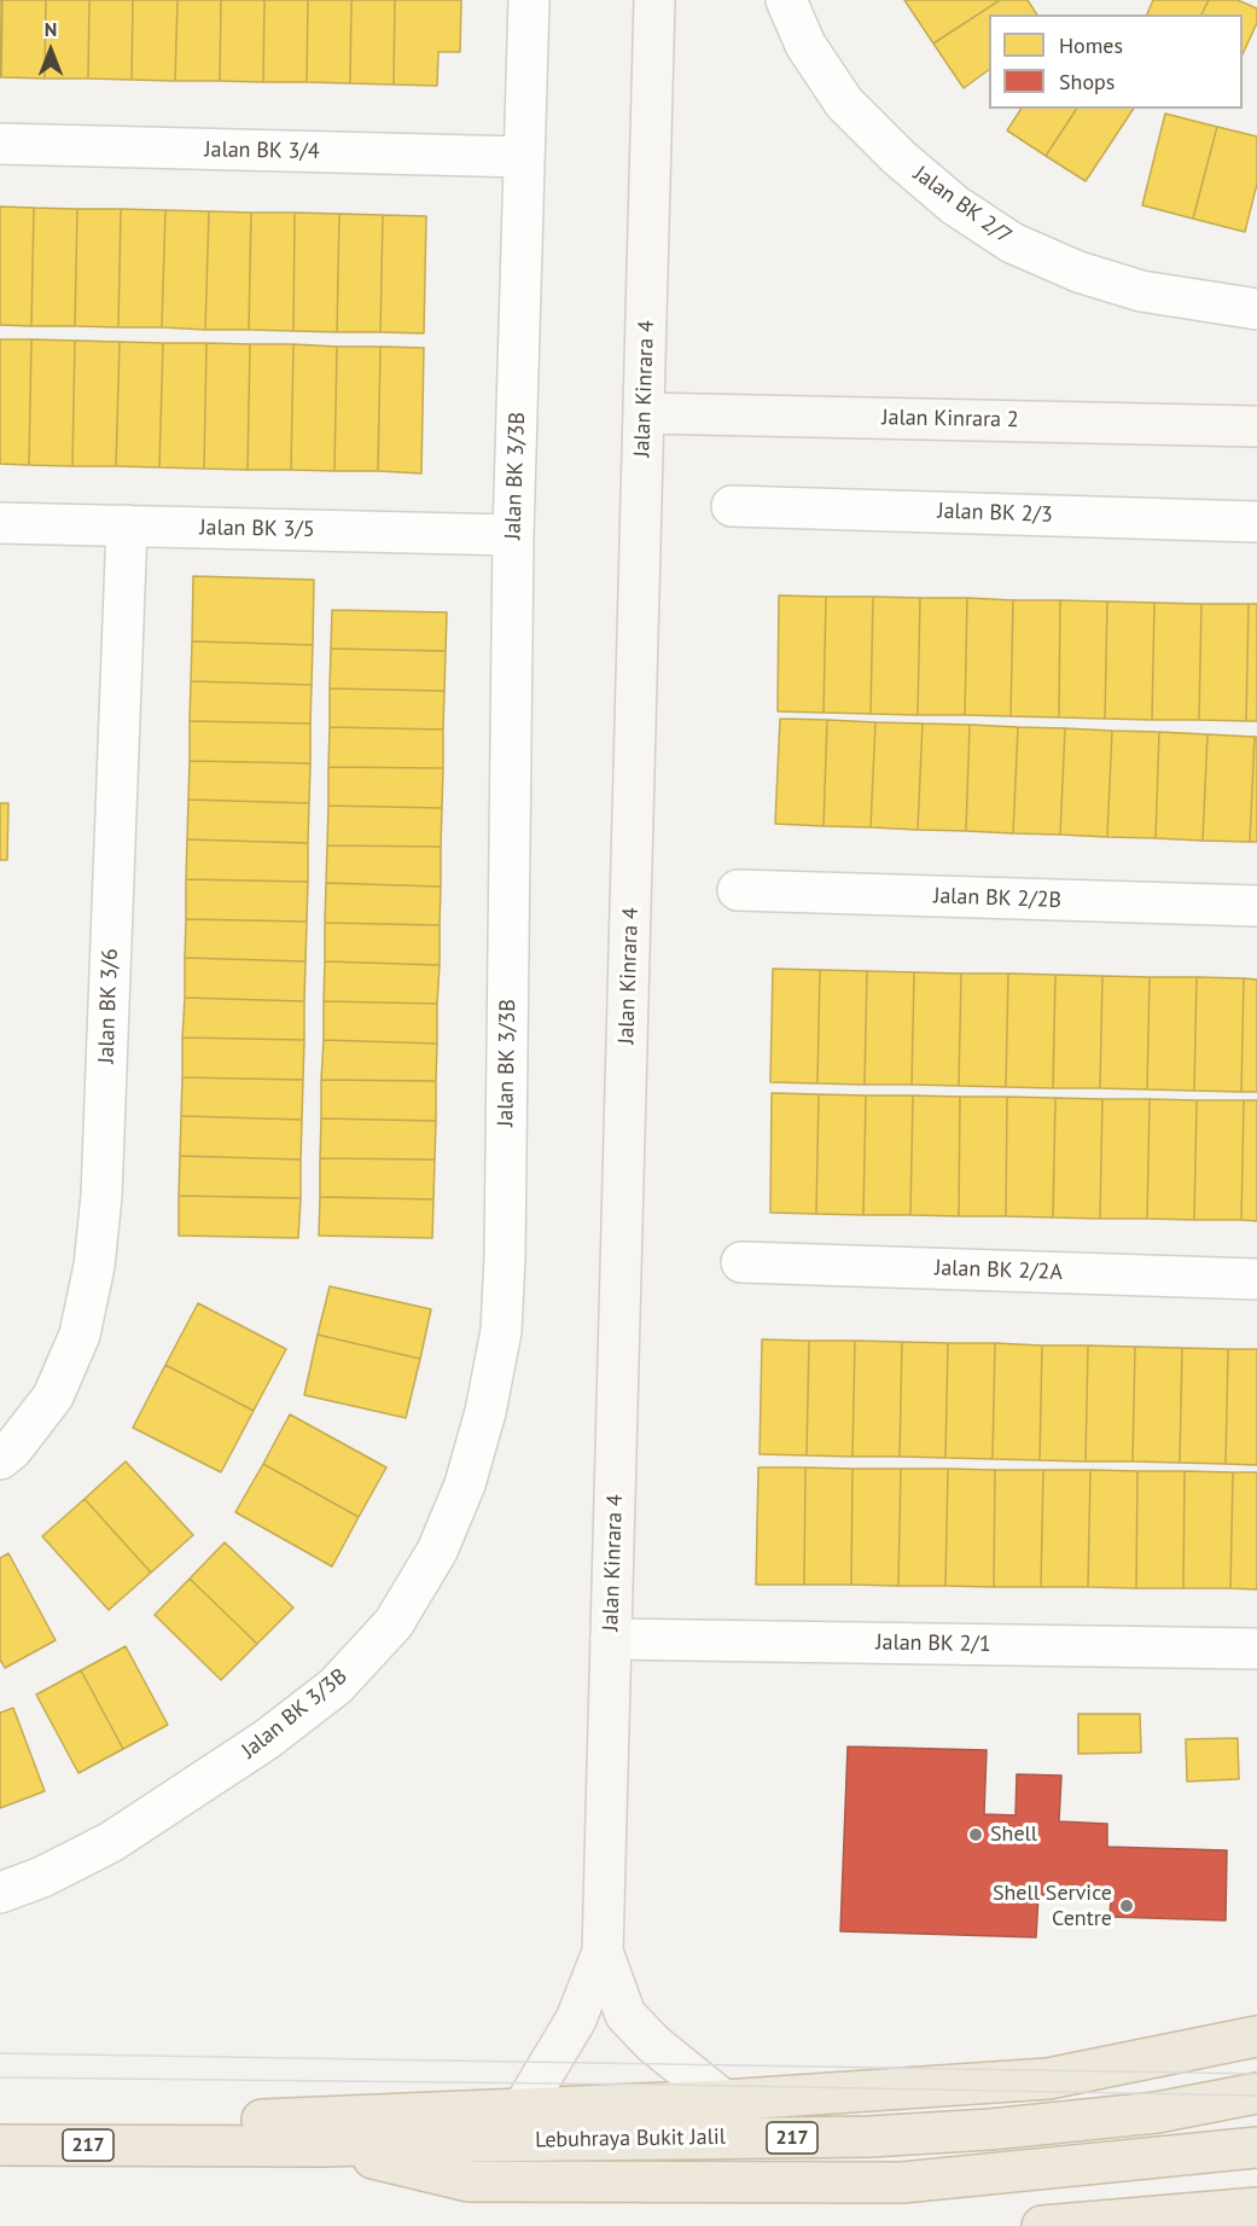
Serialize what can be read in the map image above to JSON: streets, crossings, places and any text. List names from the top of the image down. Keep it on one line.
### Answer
{"streets":{"highway":["217","Lebuhraya Bukit Jalil"],"street":["Jalan BK 3/4","Jalan BK 2/7","Jalan Kinrara 4","Jalan Kinrara 2","Jalan BK 3/3B","Jalan BK 2/3","Jalan BK 3/5","Jalan BK 2/2B","Jalan BK 3/6","Jalan BK 2/2A","Jalan BK 2/1"]},"crossings":[["Jalan BK 3/4","Jalan BK 3/3B"],["Jalan Kinrara 4","Jalan Kinrara 2"],["Jalan Kinrara 4","Jalan BK 2/1"],["Jalan BK 3/3B","Jalan BK 3/5"],["Jalan BK 3/5","Jalan BK 3/6"]],"places":["Shell","Shell Service Centre"],"legend":["Homes","Shops"],"north":"top"}
